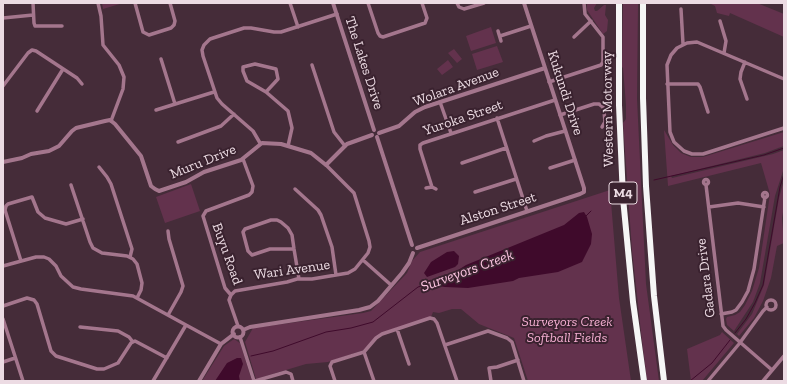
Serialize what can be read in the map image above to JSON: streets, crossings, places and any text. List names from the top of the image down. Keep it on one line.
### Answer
{"streets":{"highway":["Western Motorway","M4"],"street":["The Lakes Drive","Wolara Avenue","Kukundi Drive","Yuroka Street","Muru Drive","Alston Street","Buyu Road","Wari Avenue","Gadara Drive"]},"crossings":[["The Lakes Drive","Wolara Avenue"],["The Lakes Drive","Alston Street"],["Wolara Avenue","Kukundi Drive"],["Kukundi Drive","Yuroka Street"],["Kukundi Drive","Alston Street"],["Muru Drive","Buyu Road"],["Buyu Road","Wari Avenue"]],"water":["Surveyors Creek"],"parks":["Surveyors Creek Softball Fields"]}
